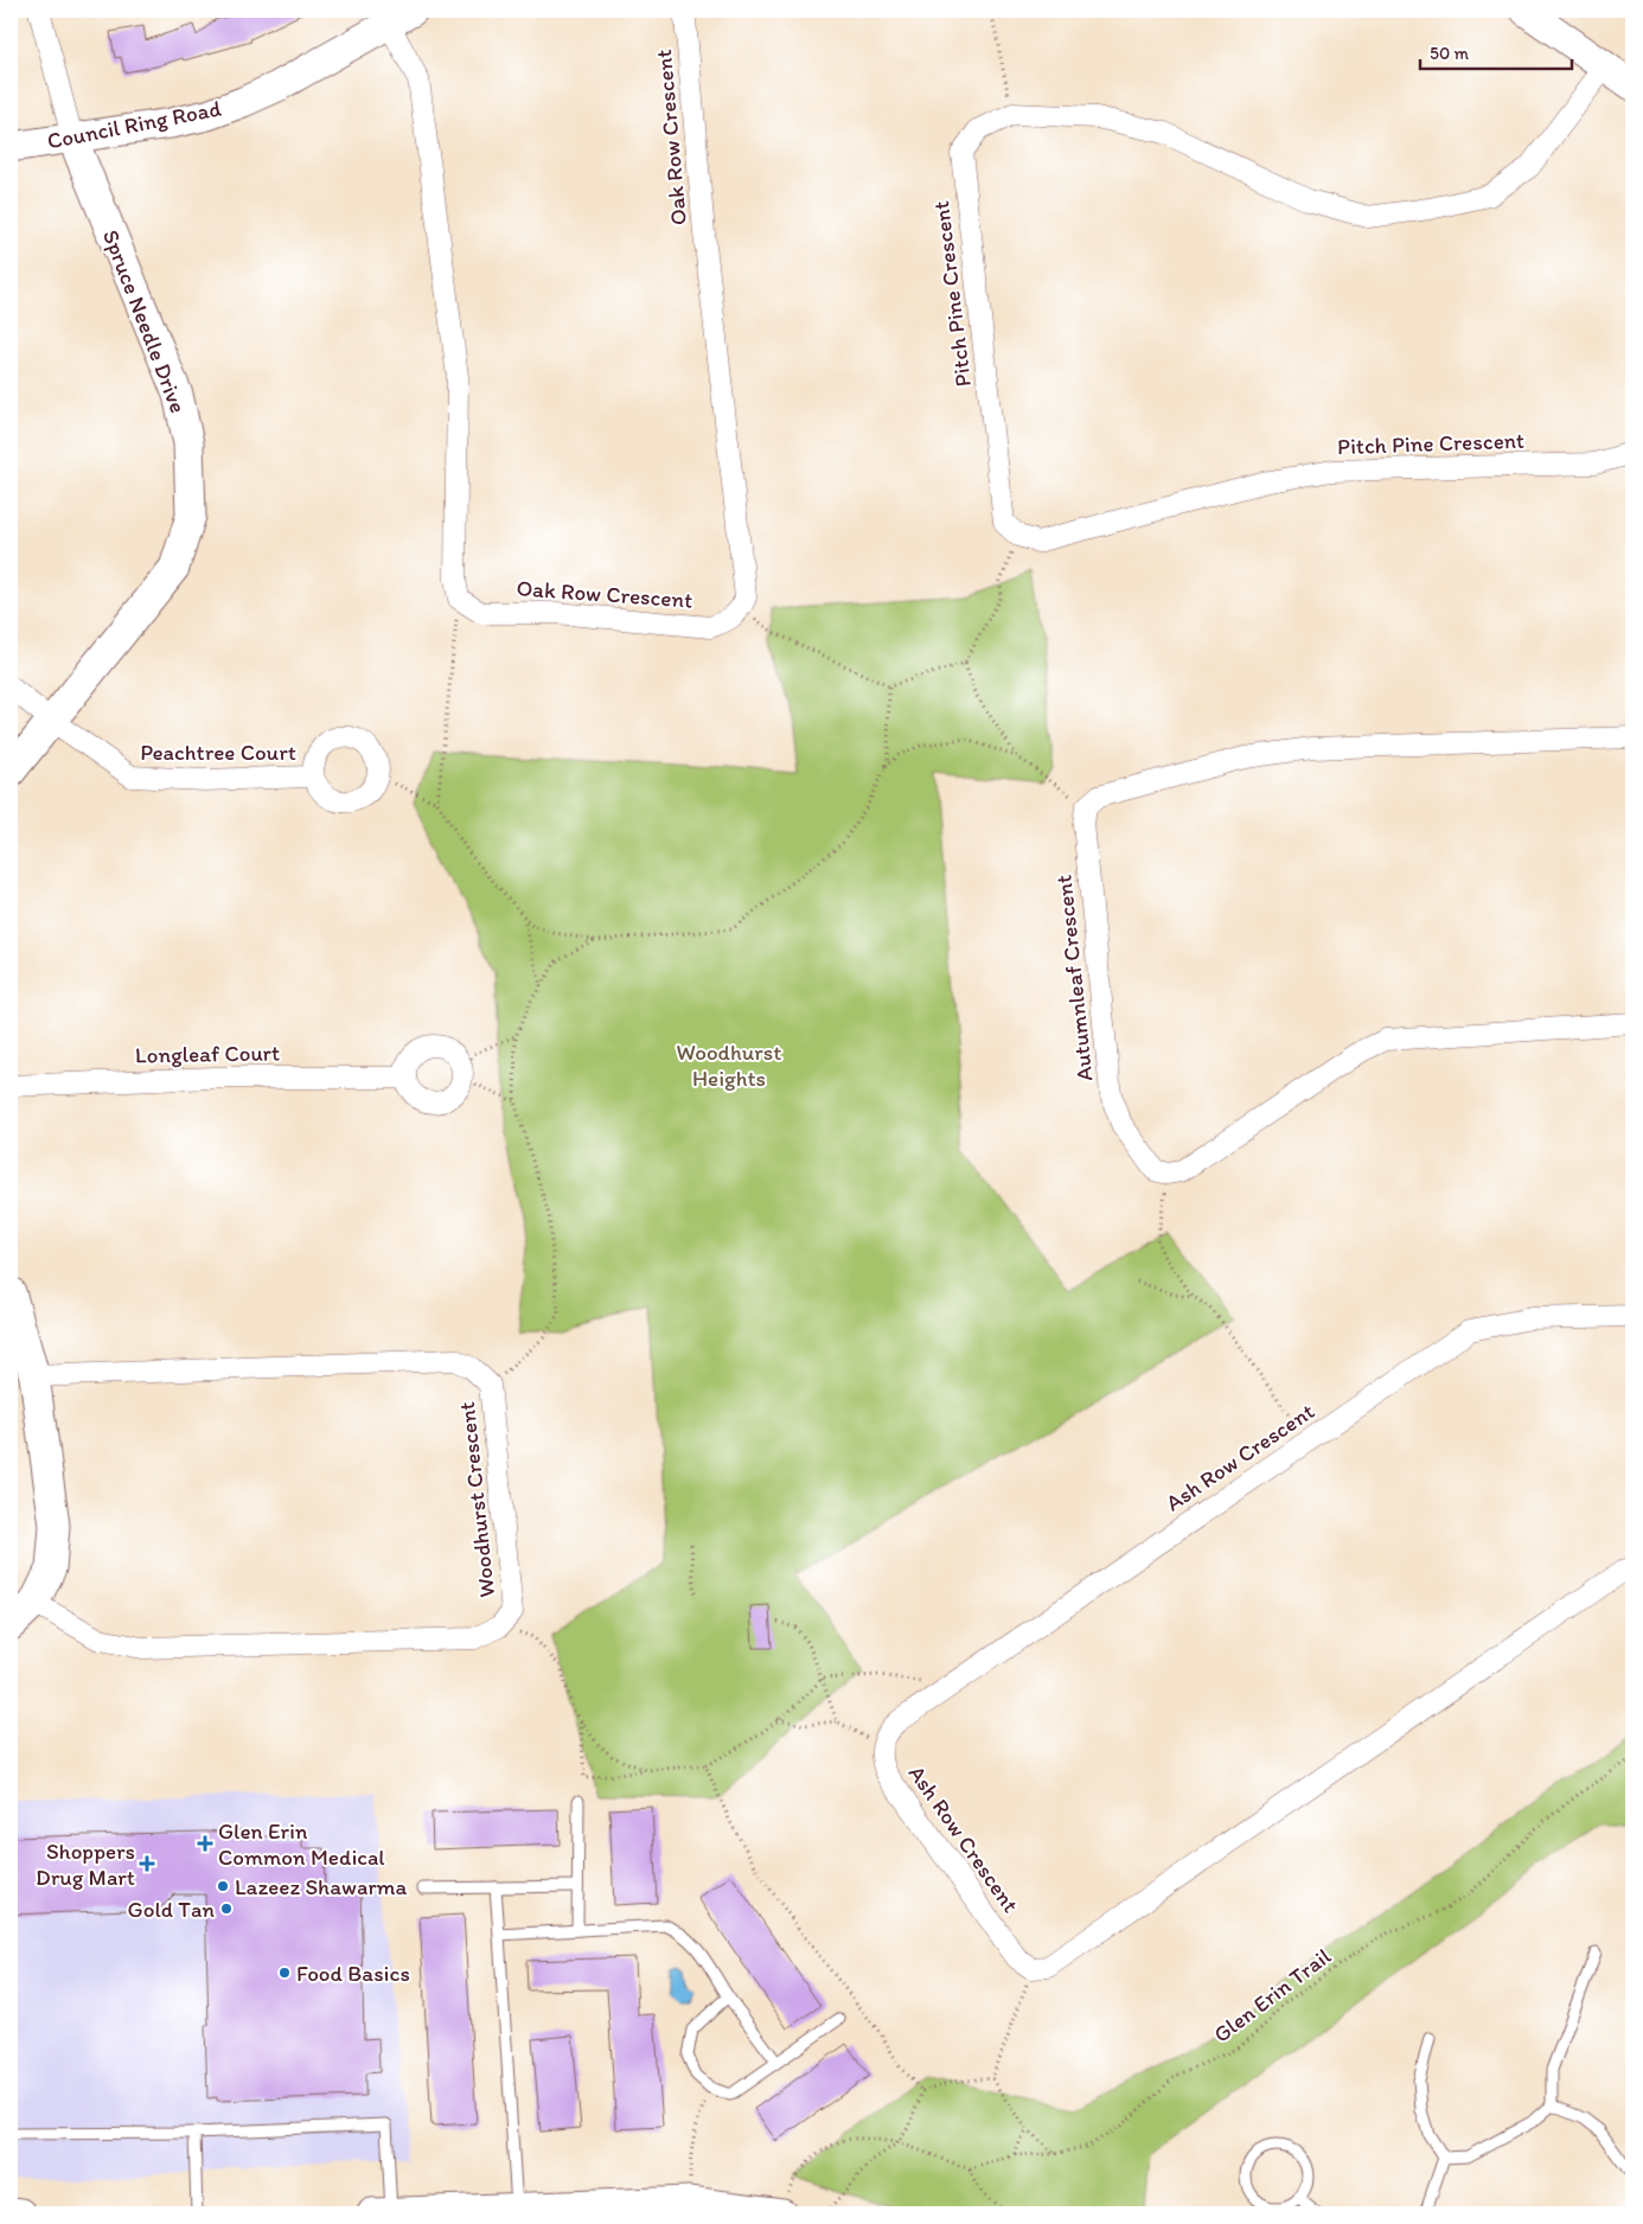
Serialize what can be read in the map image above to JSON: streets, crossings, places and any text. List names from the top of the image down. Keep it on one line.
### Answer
{"streets":{"street":["Council Ring Road","Oak Row Crescent","Pitch Pine Crescent","Spruce Needle Drive","Peachtree Court","Autumnleaf Crescent","Longleaf Court","Ash Row Crescent","Woodhurst Crescent"],"path":["Glen Erin Trail"]},"crossings":[["Council Ring Road","Spruce Needle Drive"],["Spruce Needle Drive","Peachtree Court"]],"parks":["Woodhurst Heights"],"places":{"health":["Glen Erin Common Medical","Shoppers Drug Mart"],"other":["Lazeez Shawarma","Gold Tan","Food Basics"]},"scale_bar":"50 m"}
